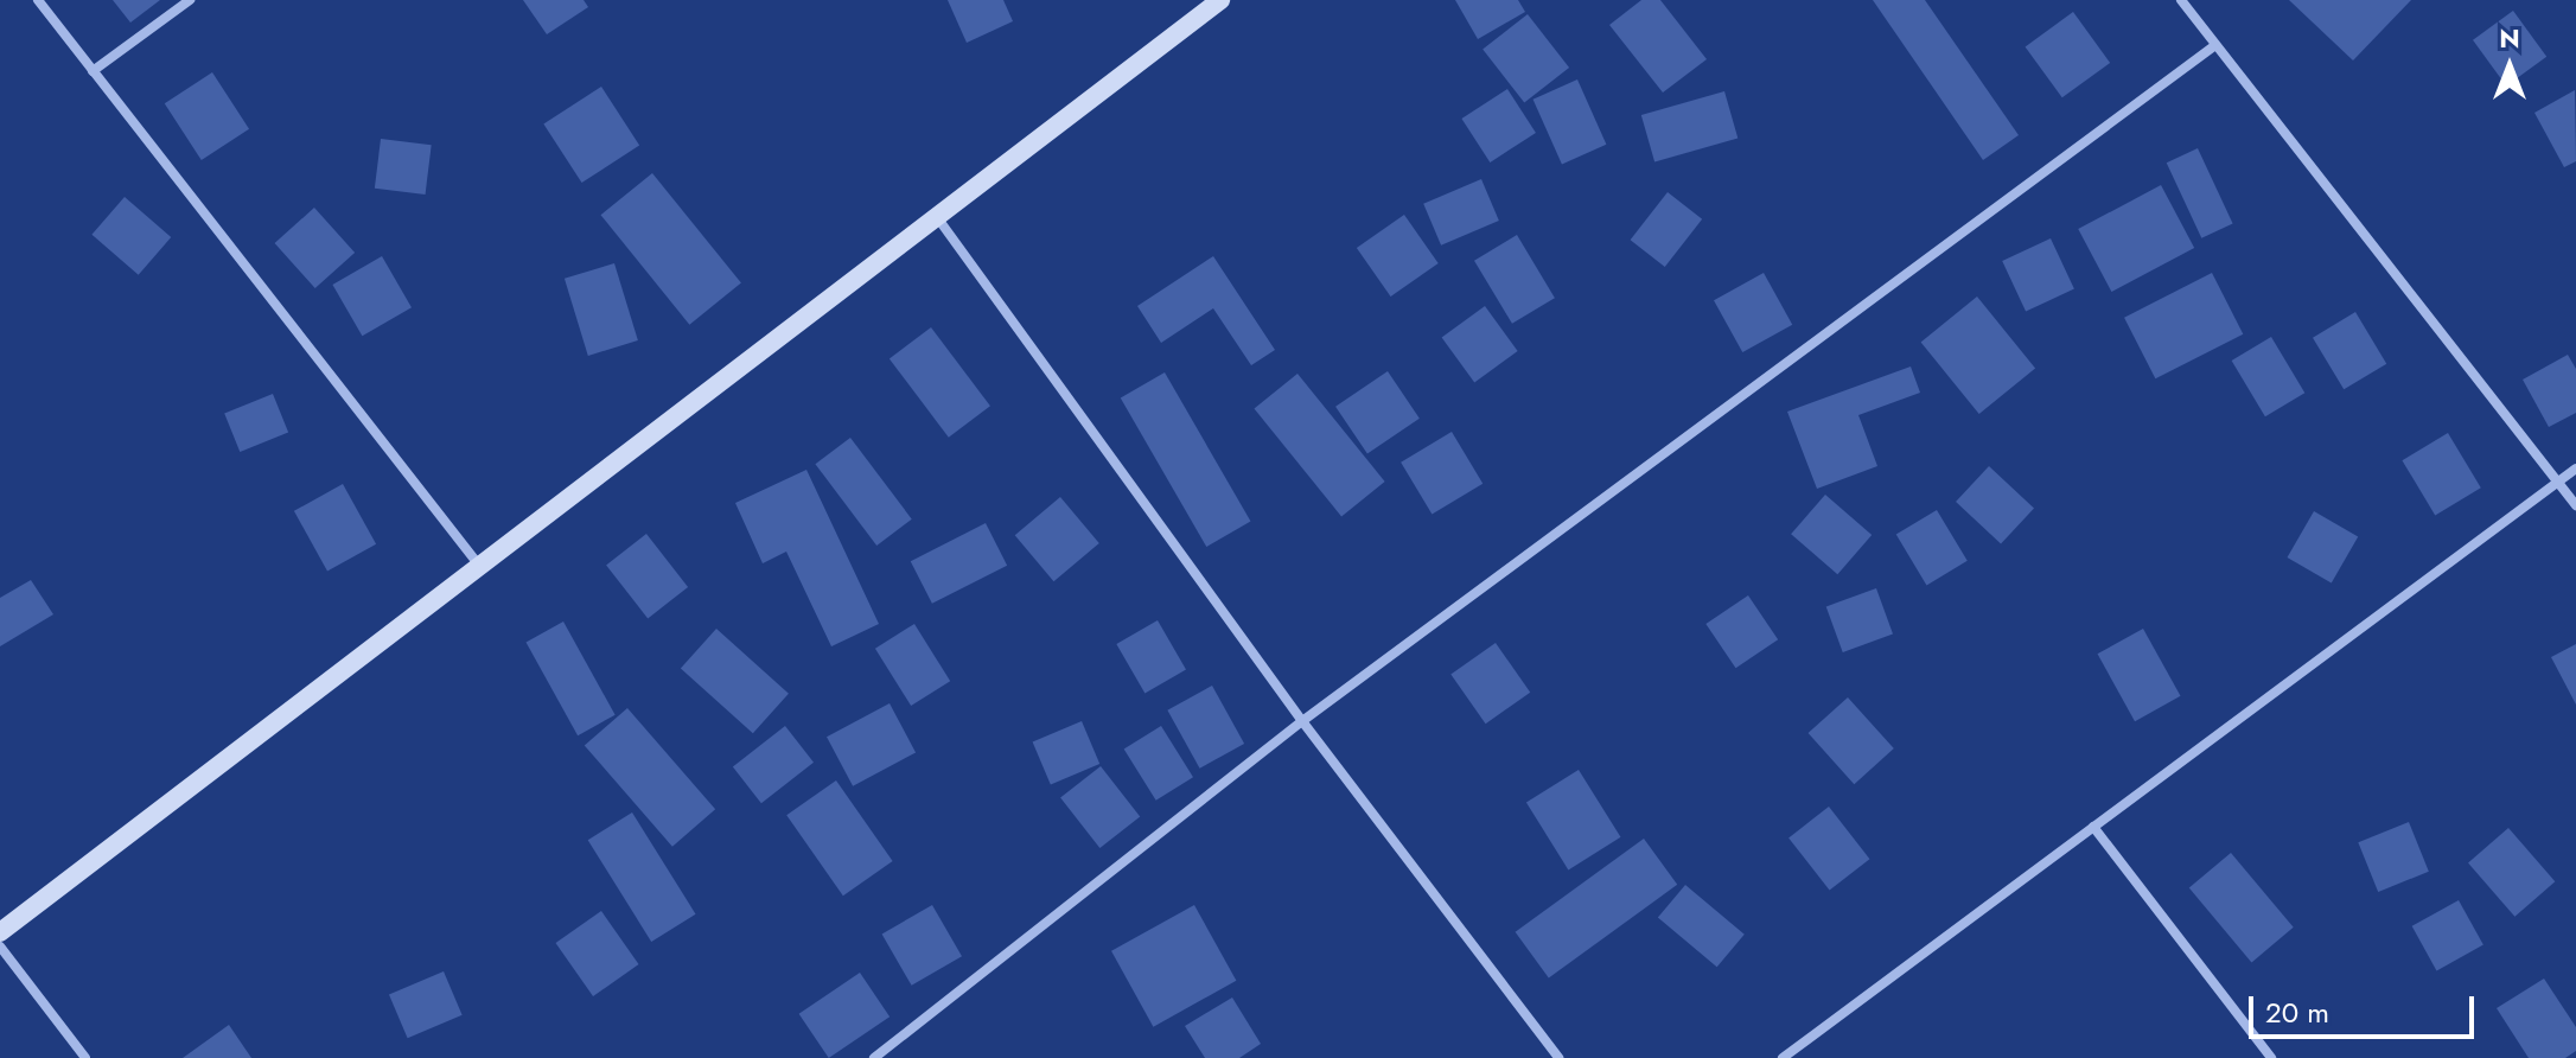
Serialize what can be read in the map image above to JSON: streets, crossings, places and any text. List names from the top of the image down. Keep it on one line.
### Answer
{"scale_bar":"20 m","north":"top"}
